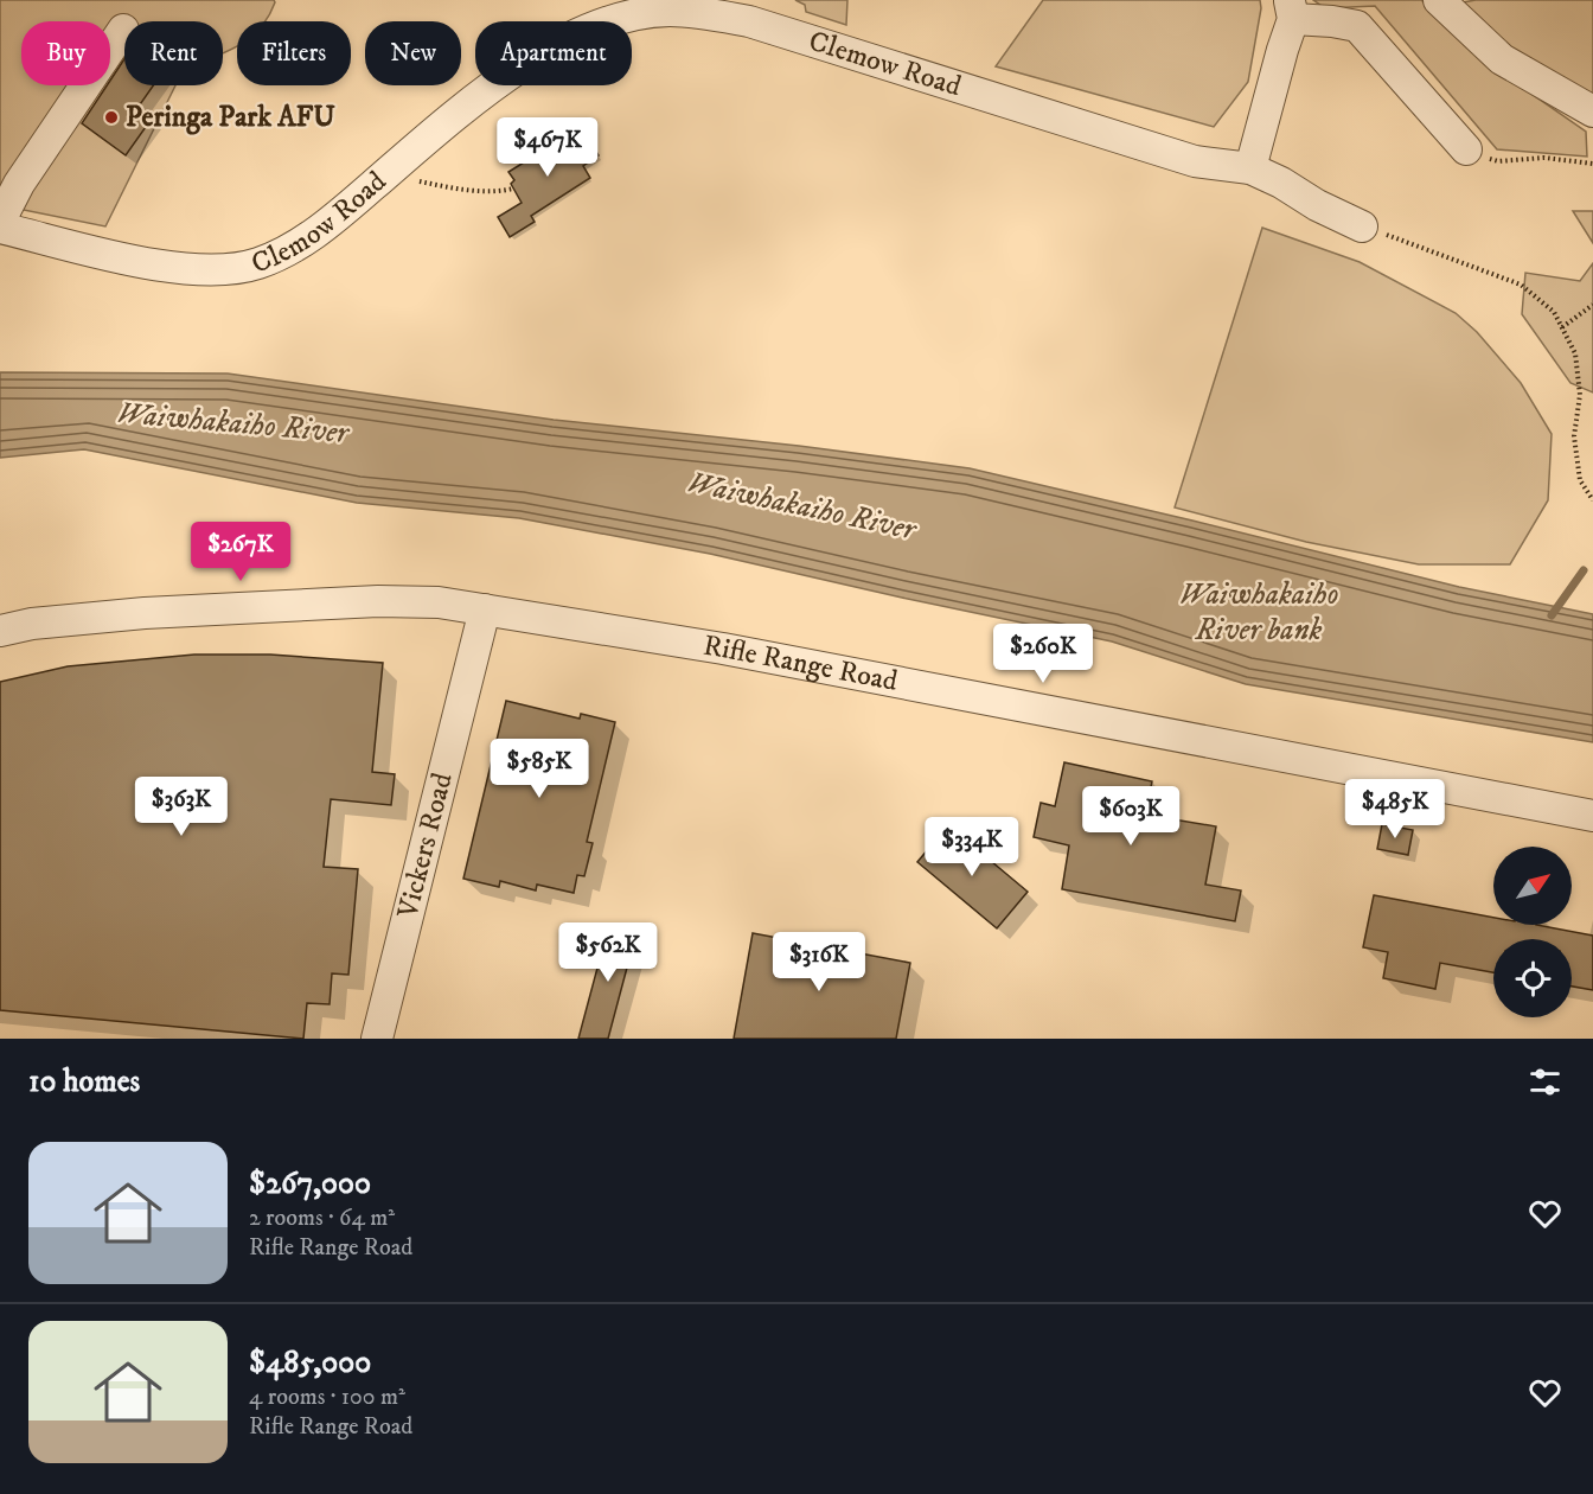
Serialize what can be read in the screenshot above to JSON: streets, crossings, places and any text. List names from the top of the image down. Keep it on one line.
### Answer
{"streets":{"street":["Clemow Road","Rifle Range Road","Vickers Road"]},"crossings":[["Rifle Range Road","Vickers Road"]],"water":["Waiwhakaiho River","Waiwhakaiho River bank"],"places":["Peringa Park AFU"],"north":"top right","page":{"chip":["Buy","Rent","Filters","New","Apartment"],"price":["$467K","$267K","$260K","$585K","$363K","$485K","$603K","$334K","$562K","$316K"],"heading":"10 homes","list":[{"name":"$267,000","note":"2 rooms · 64 m² · Rifle Range Road"},{"name":"$485,000","note":"4 rooms · 100 m² · Rifle Range Road"}]}}
